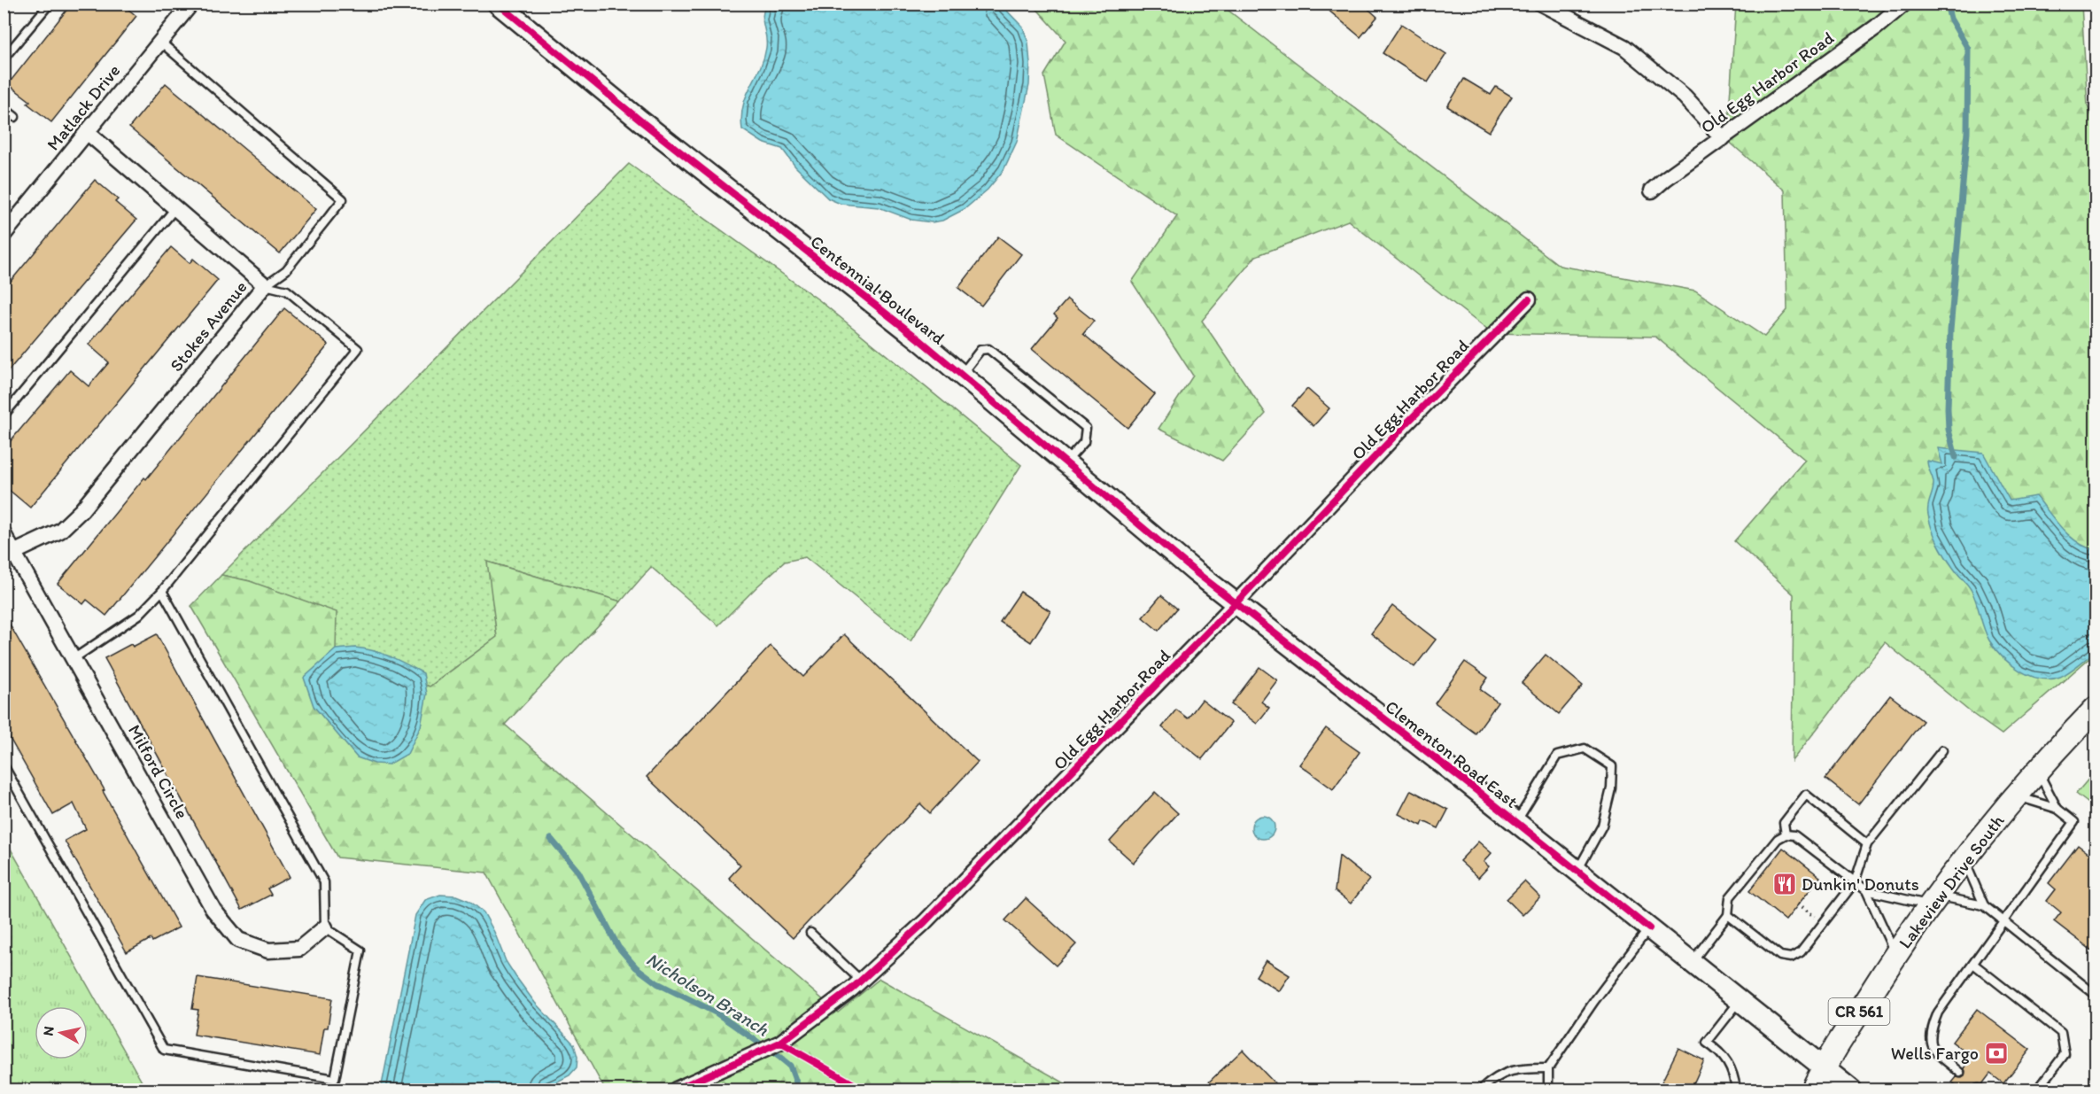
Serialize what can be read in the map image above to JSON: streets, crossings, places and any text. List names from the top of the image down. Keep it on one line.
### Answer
{"streets":{"main road":["Centennial Boulevard","Clementon Road East","Lakeview Drive South","CR 561"],"street":["Old Egg Harbor Road","Matlack Drive","Stokes Avenue","Milford Circle"]},"crossings":[["Old Egg Harbor Road","Centennial Boulevard"],["Old Egg Harbor Road","Clementon Road East"],["Matlack Drive","Stokes Avenue"],["Centennial Boulevard","Clementon Road East"],["Stokes Avenue","Milford Circle"],["Clementon Road East","Lakeview Drive South"],["Clementon Road East","CR 561"],["Lakeview Drive South","CR 561"]],"water":["Nicholson Branch"],"places":{"restaurant":["Dunkin' Donuts"],"bank":["Wells Fargo"]},"north":"left"}
